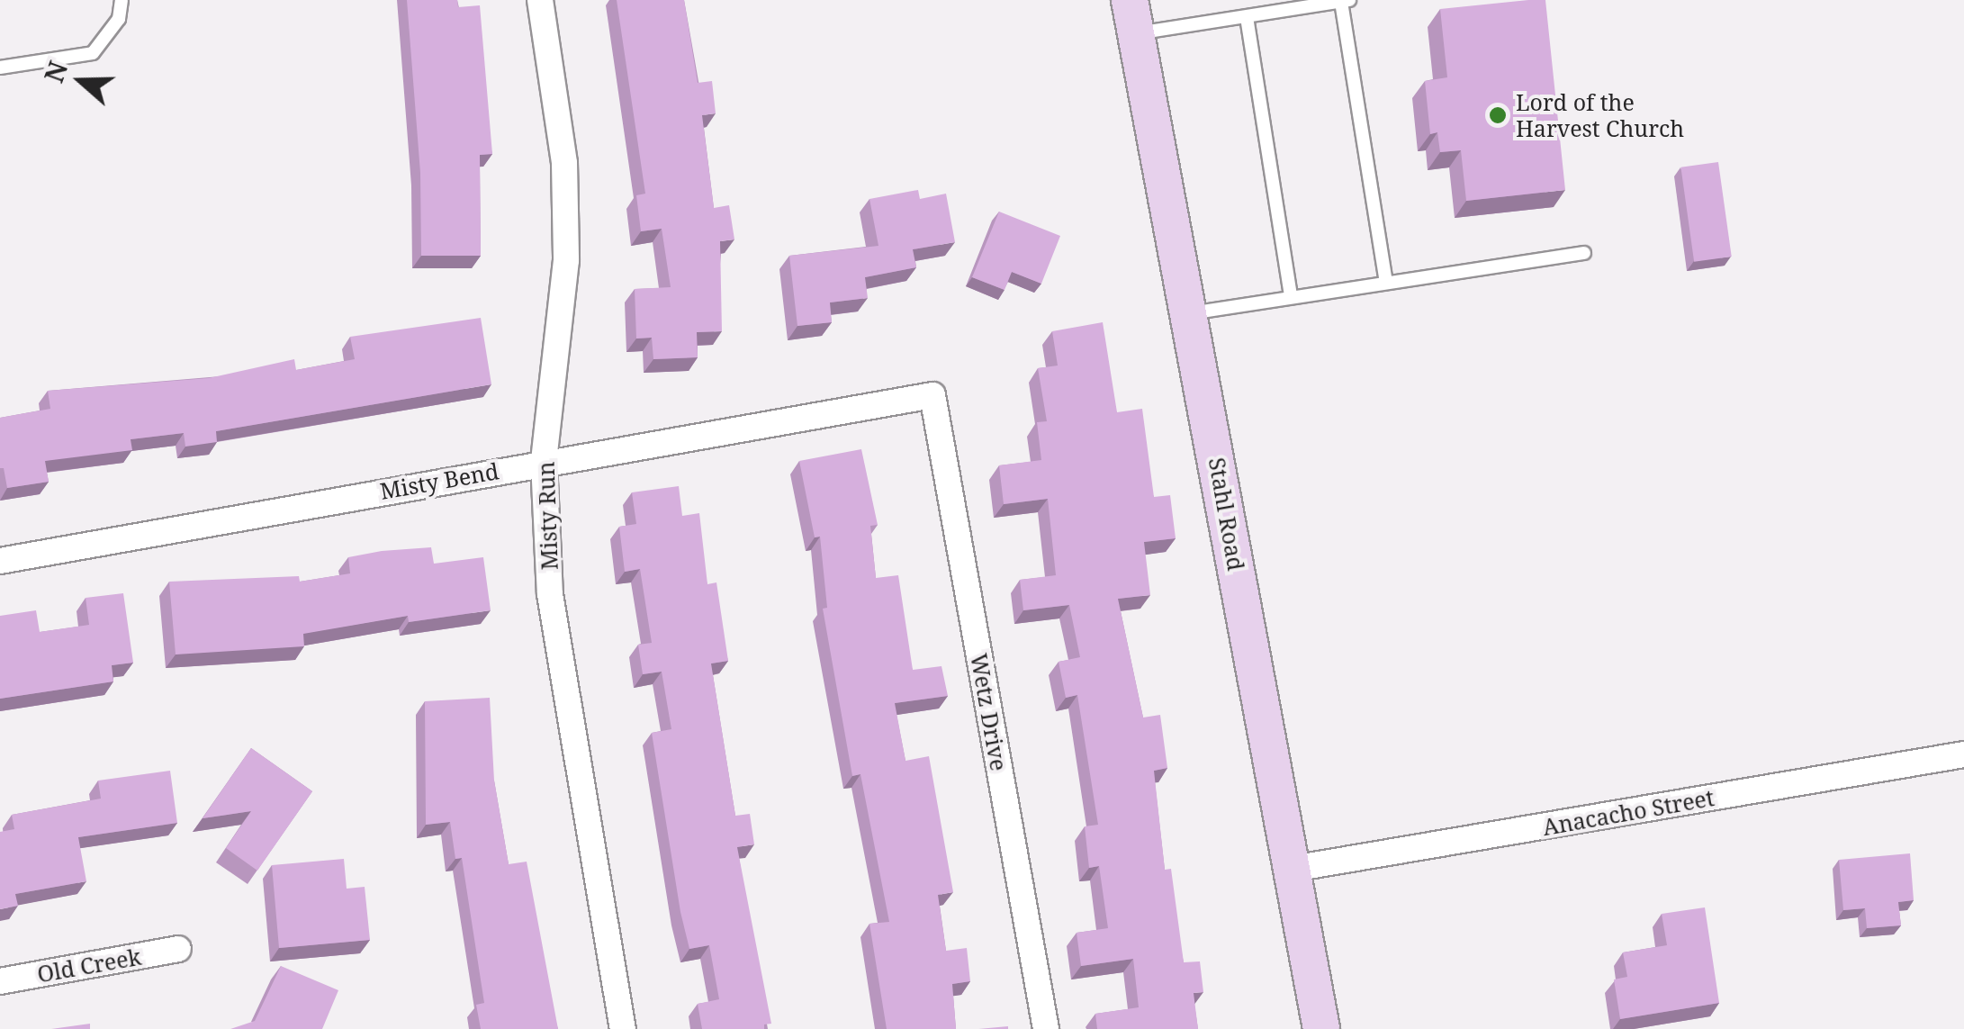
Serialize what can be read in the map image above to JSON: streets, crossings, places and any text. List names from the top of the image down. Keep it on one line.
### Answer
{"streets":{"street":["Misty Bend","Stahl Road","Misty Run","Wetz Drive","Anacacho Street","Old Creek"]},"crossings":[["Misty Bend","Misty Run"],["Misty Bend","Wetz Drive"],["Stahl Road","Anacacho Street"]],"places":["Lord of the Harvest Church"],"north":"left"}
